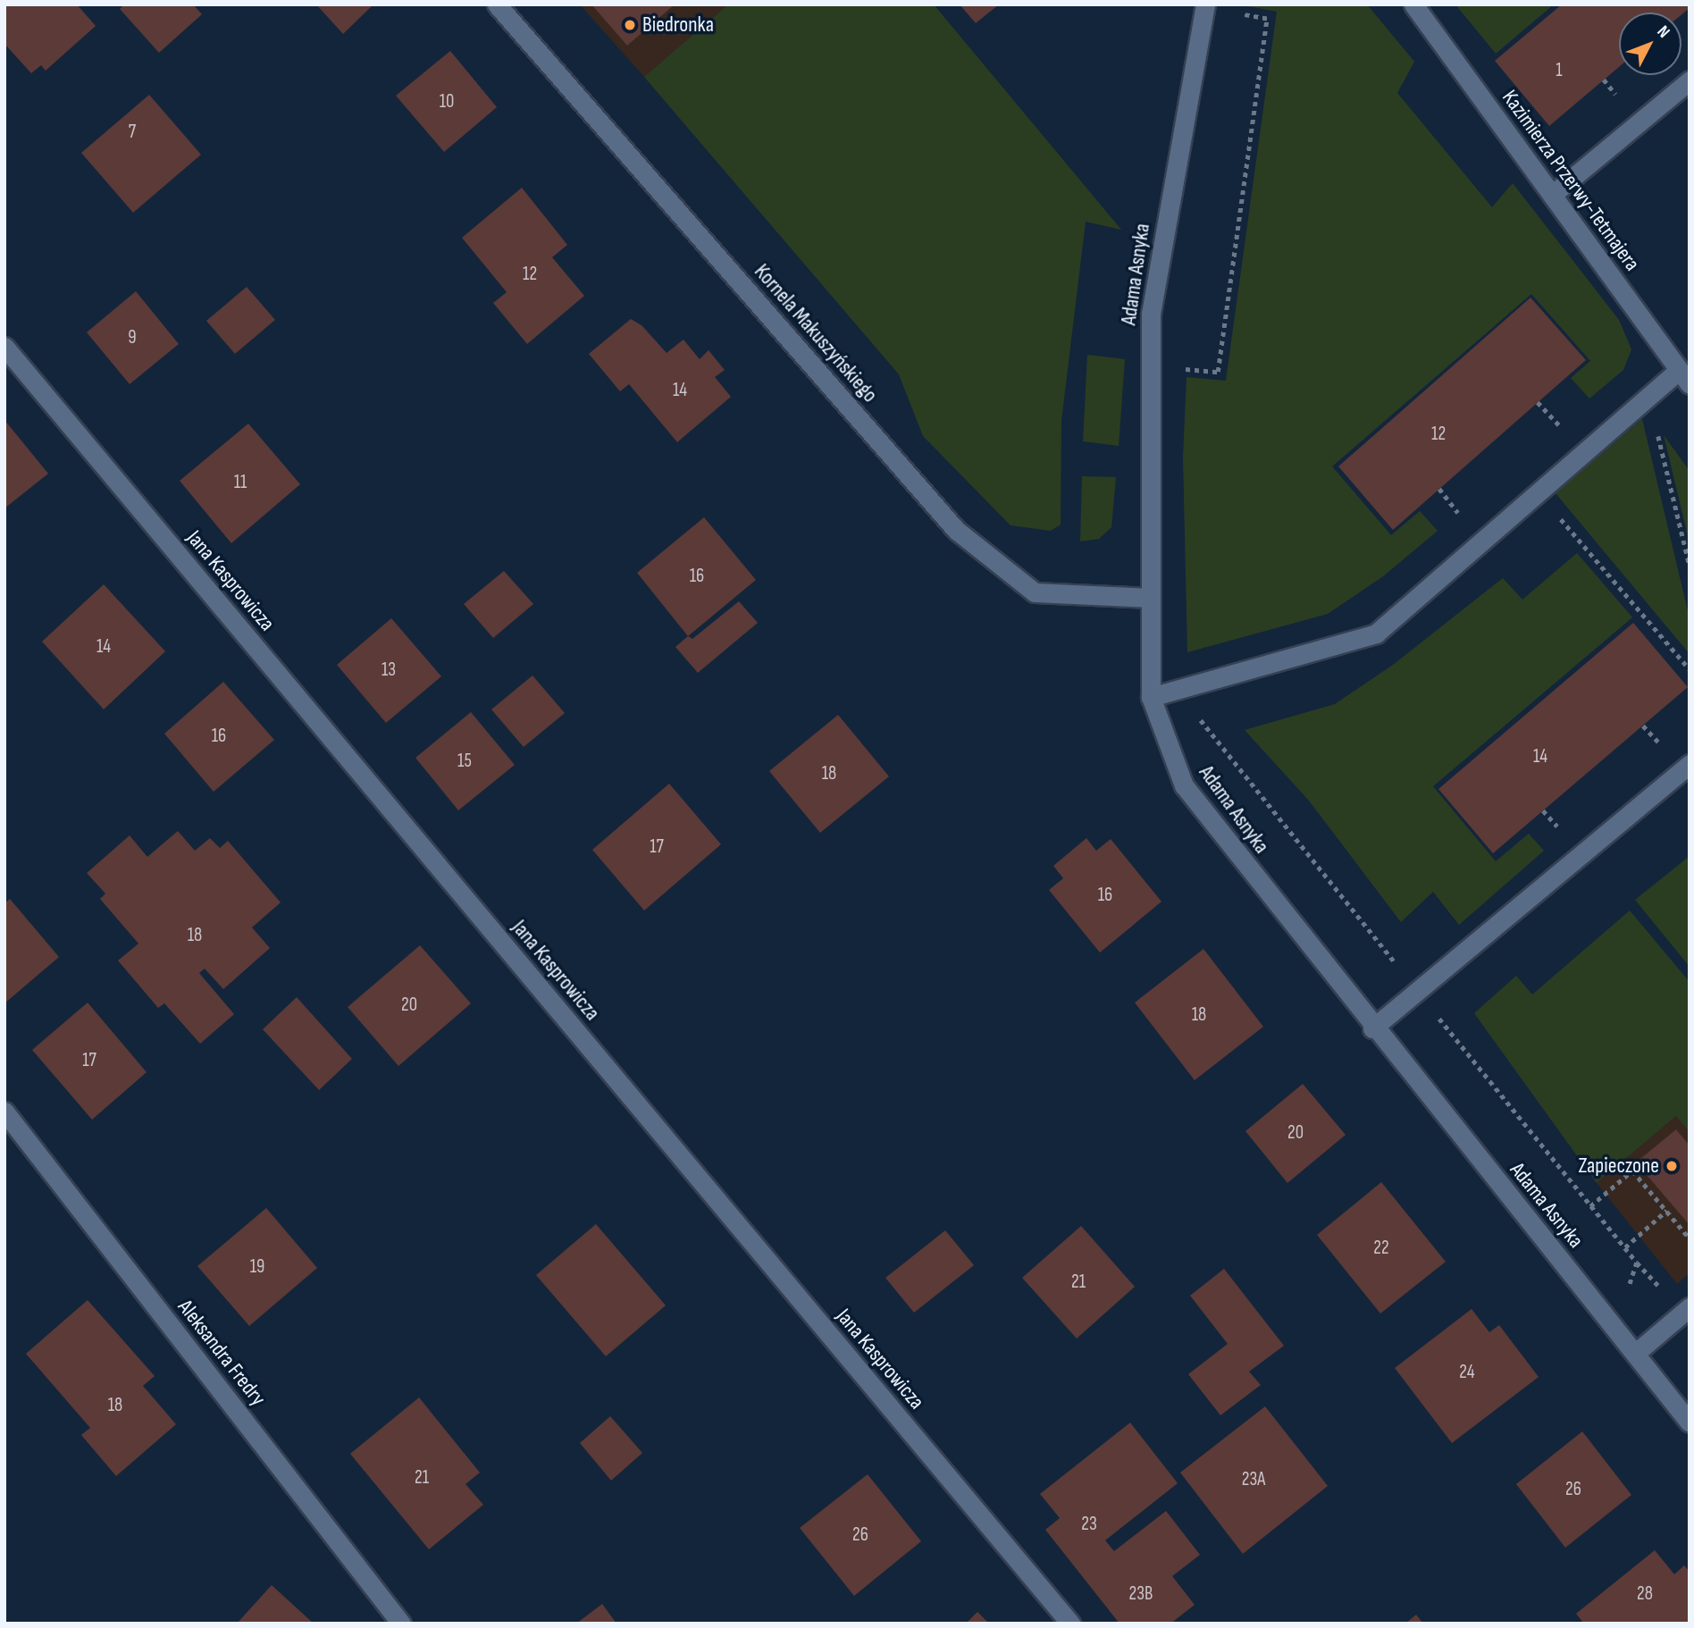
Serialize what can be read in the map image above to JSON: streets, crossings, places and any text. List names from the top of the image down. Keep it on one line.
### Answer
{"streets":{"street":["Kazimierza Przerwy-Tetmajera","Adama Asnyka","Kornela Makuszyńskiego","Jana Kasprowicza","Aleksandra Fredry"]},"crossings":[["Adama Asnyka","Kornela Makuszyńskiego"]],"places":["Biedronka","Zapieczone"],"house_numbers":["1","10","7","12","9","14","12","11","16","14","13","16","14","15","18","17","16","18","20","18","17","20","22","19","21","24","18","21","23A","26","23","26","23B","28"],"north":"top right"}
